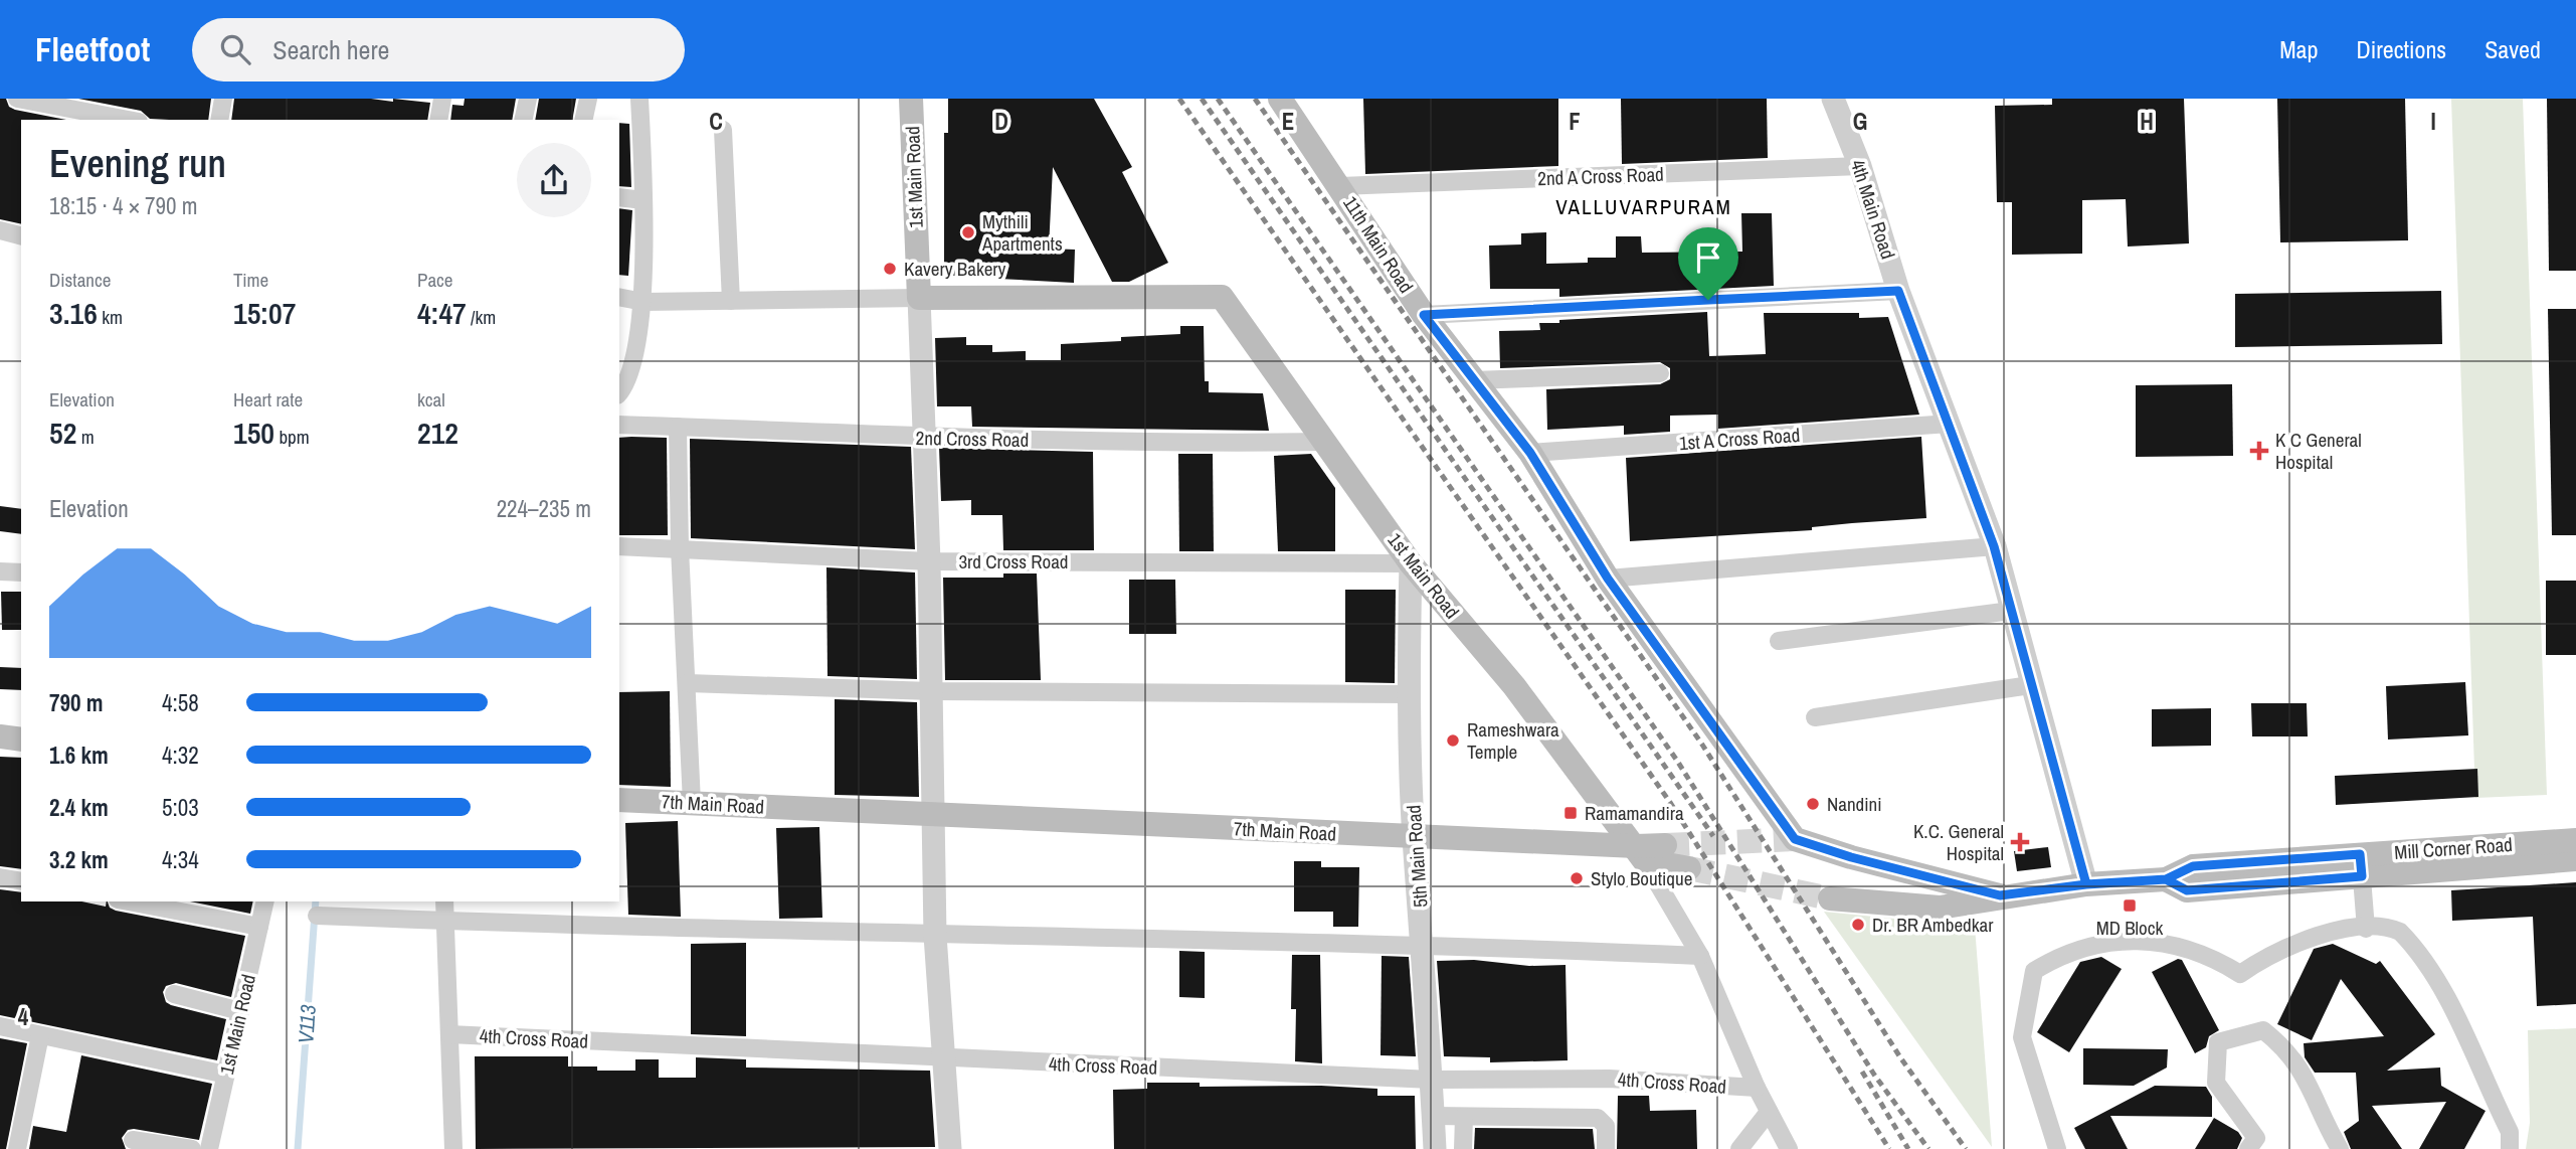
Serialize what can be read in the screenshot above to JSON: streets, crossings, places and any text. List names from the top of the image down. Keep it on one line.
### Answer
{"streets":{"main road":["1st Main Road","11th Main Road","7th Main Road","Mill Corner Road"],"street":["2nd A Cross Road","4th Main Road","2nd Cross Road","1st A Cross Road","3rd Cross Road","5th Main Road","4th Cross Road"]},"crossings":[["2nd A Cross Road","4th Main Road"],["2nd A Cross Road","11th Main Road"],["1st Main Road","2nd Cross Road"],["1st Main Road","3rd Cross Road"],["1st Main Road","7th Main Road"],["1st Main Road","5th Main Road"],["4th Main Road","1st A Cross Road"],["4th Main Road","Mill Corner Road"],["11th Main Road","1st A Cross Road"],["11th Main Road","Mill Corner Road"],["3rd Cross Road","5th Main Road"],["7th Main Road","5th Main Road"],["5th Main Road","4th Cross Road"]],"districts":["VALLUVARPURAM"],"water":["V113"],"places":{"other":["Mythili Apartments","Kavery Bakery","Rameshwara Temple","Nandini","Stylo Boutique","Dr. BR Ambedkar"],"health":["K C General Hospital","K.C. General Hospital"],"transit":["Ramamandira","MD Block"]},"page":{"header":"Fleetfoot","search":"Search here","nav":["Map","Directions","Saved"],"heading":["Evening run","18:15 · 4 × 790 m"],"stats":[["Distance","3.16 km"],["Time","15:07"],["Pace","4:47 /km"],["Elevation","52 m"],["Heart rate","150 bpm"],["kcal","212"]],"chart":["Elevation","224–235 m"],"list":[{"name":"790 m","note":"4:58"},{"name":"1.6 km","note":"4:32"},{"name":"2.4 km","note":"5:03"},{"name":"3.2 km","note":"4:34"}]},"grid":{"columns":["C","D","E","F","G","H","I"],"rows":["4"]}}
